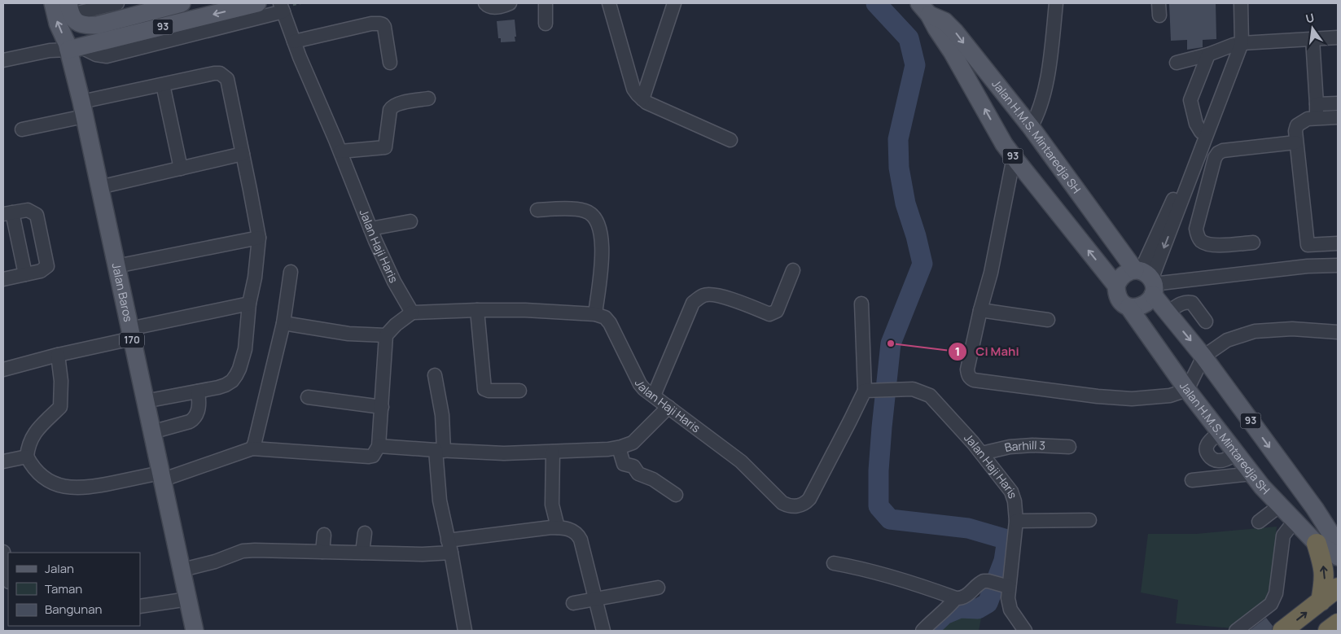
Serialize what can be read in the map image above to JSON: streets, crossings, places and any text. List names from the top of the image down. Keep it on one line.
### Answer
{"streets":{"main road":["93","Jalan H.M.S. Mintaredja SH","Jalan Baros","170"],"street":["Jalan Haji Haris","Barhill 3"]},"crossings":[["93","Jalan Baros"],["93","170"],["Jalan Haji Haris","Barhill 3"],["Jalan Baros","170"]],"places":["Ci Mahi"],"legend":["Jalan","Taman","Bangunan"],"north":"top"}
